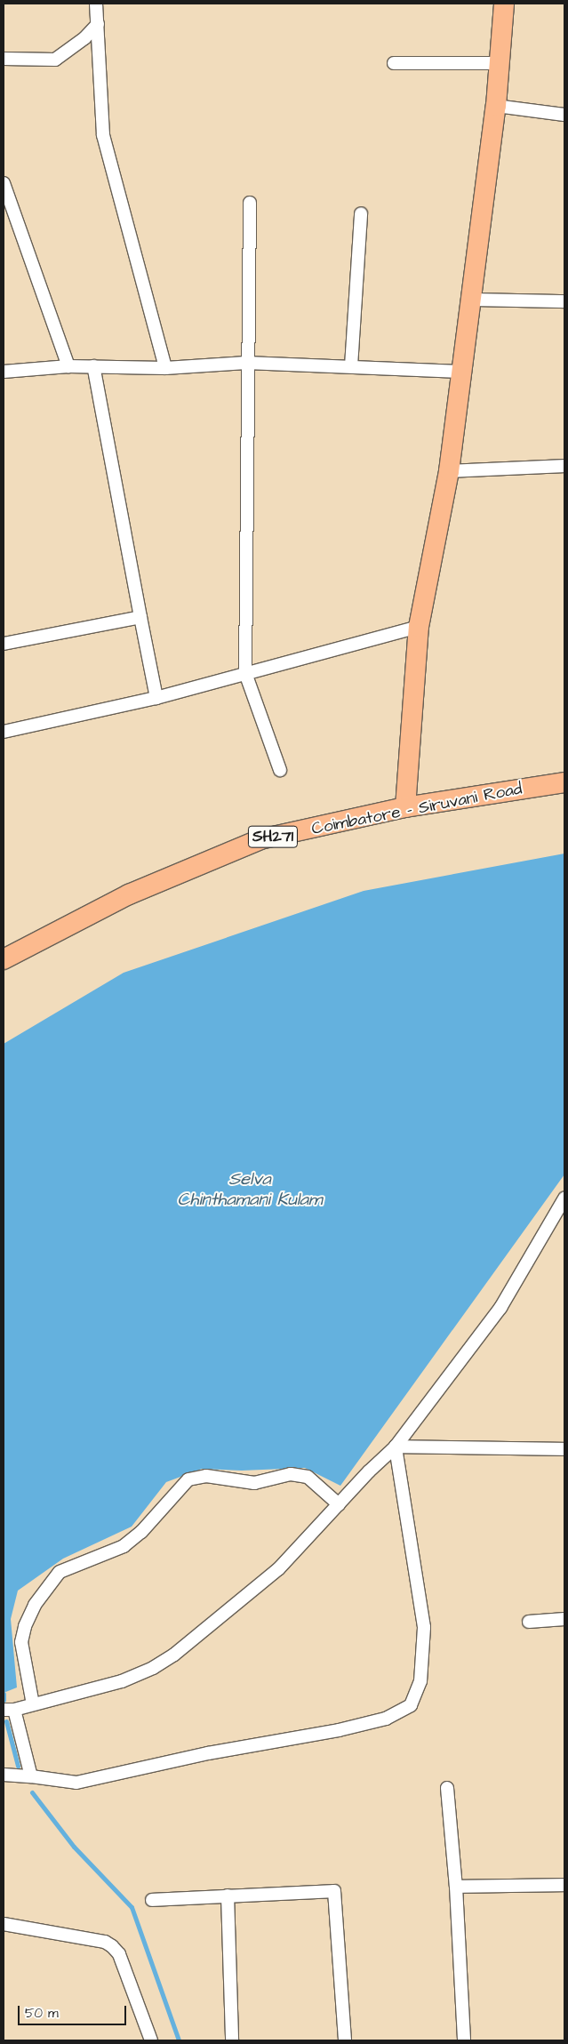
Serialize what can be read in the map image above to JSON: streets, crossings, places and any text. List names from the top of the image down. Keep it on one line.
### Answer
{"streets":{"main road":["Coimbatore - Siruvani Road","SH271"]},"water":["Selva Chinthamani Kulam"],"scale_bar":"50 m"}
